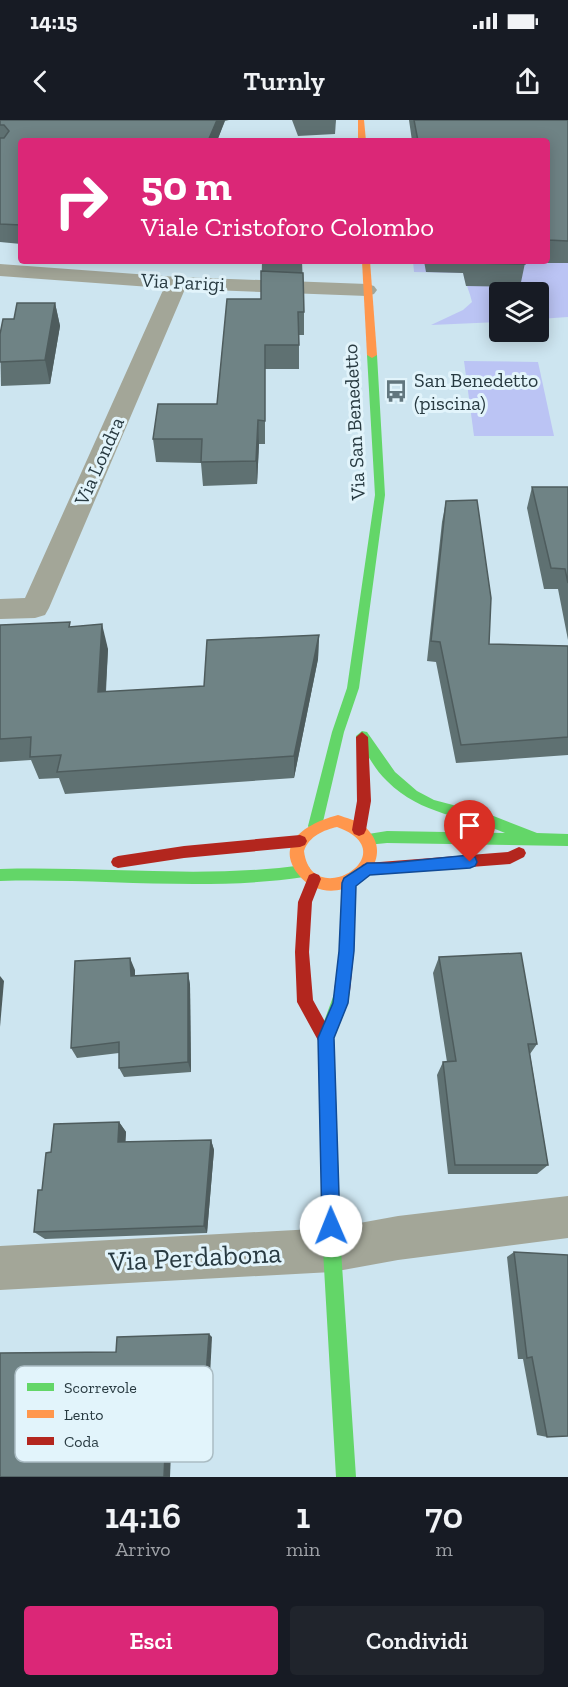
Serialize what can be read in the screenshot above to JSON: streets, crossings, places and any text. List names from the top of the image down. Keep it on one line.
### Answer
{"streets":{"main road":["Via San Benedetto"],"street":["Via Parigi","Via Londra","Via Perdabona"]},"crossings":[["Via Parigi","Via San Benedetto"],["Via Parigi","Via Londra"]],"places":{"bus stop":["San Benedetto (piscina)"]},"legend":["Scorrevole","Lento","Coda"],"page":{"status":"14:15","header":"Turnly","turn":["50 m","Viale Cristoforo Colombo"],"eta":["14:16","Arrivo","1","min","70","m"],"buttons":["Esci","Condividi"]}}
